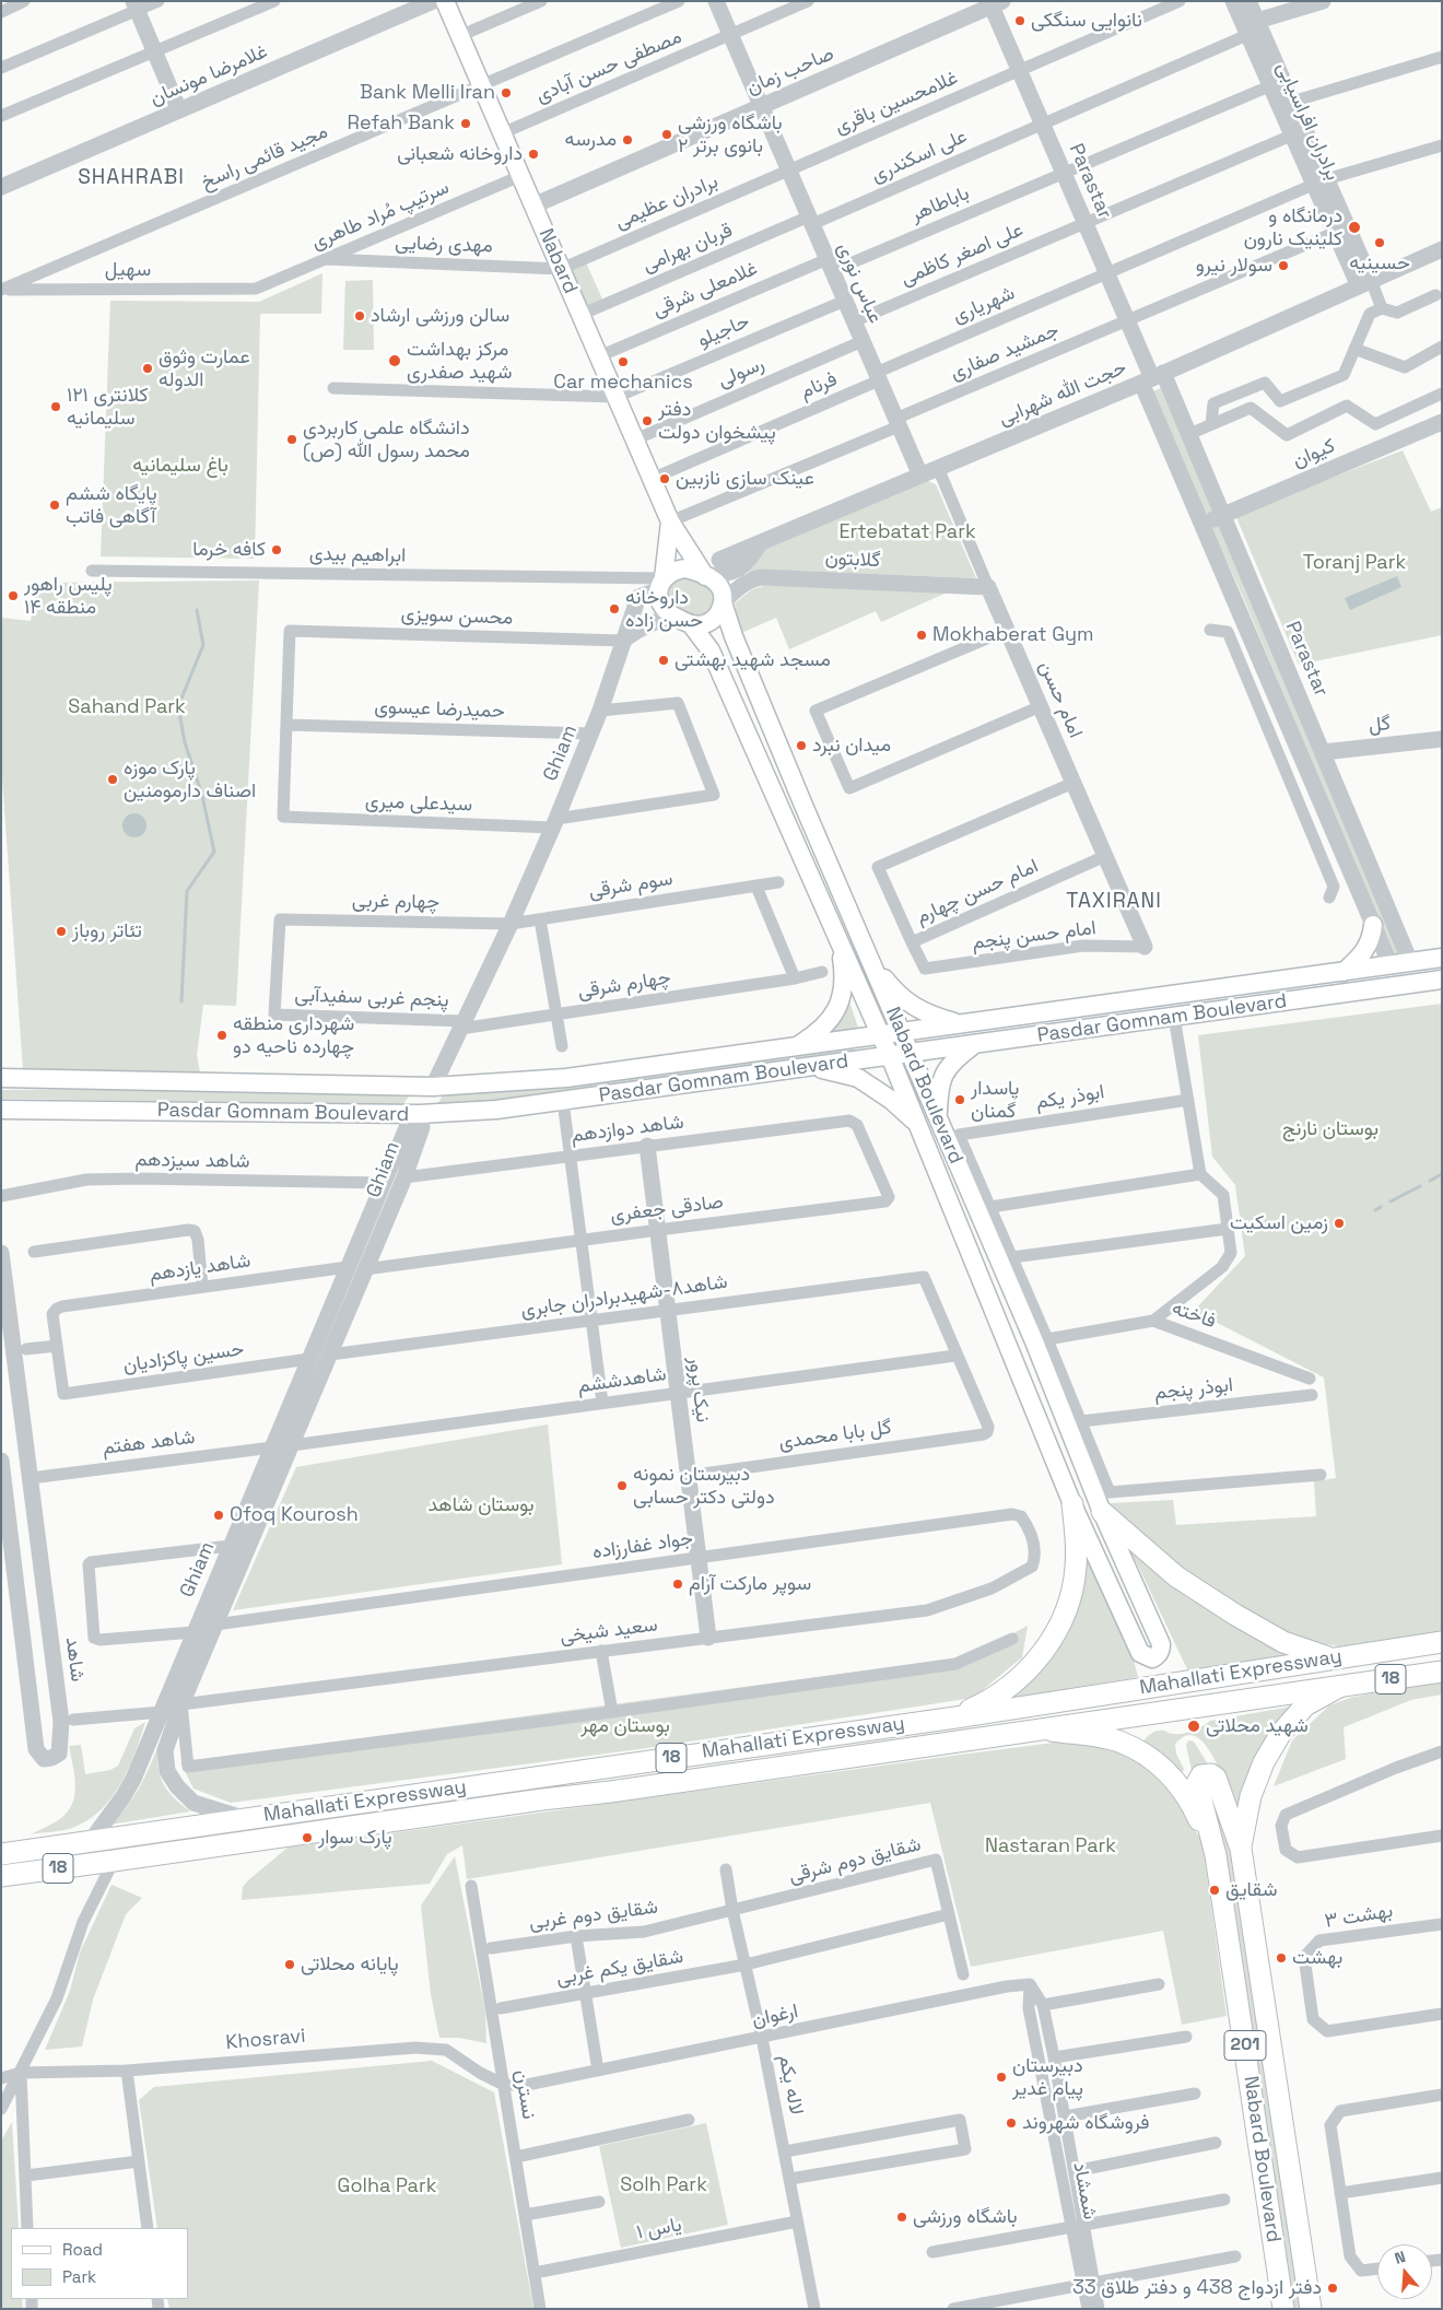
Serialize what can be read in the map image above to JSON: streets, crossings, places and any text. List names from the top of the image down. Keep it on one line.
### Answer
{"streets":{"main road":["Nabard","Pasdar Gomnam Boulevard","Nabard Boulevard","Mahallati Expressway","18","201"],"street":["مصطفی حسن آبادی","صاحب زمان","غلامرضا مونسان","غلامحسین باقری","برادران افراسیابی","علی اسکندری","مجید قائمی راسخ","Parastar","برادران عظیمی","باباطاهر","سرتیپ مُراد طاهری","مهدی رضایی","قربان بهرامی","علی اصغر کاظمی","سهیل","عباس نوری","غلامعلی شرقی","شهریاری","حاجیلو","جمشید صفاری","رسولى","فرنام","حجت الله شهرابی","کیوان","ابراهیم بیدی","گلابتون","محسن سویزی","امام حسن","حمیدرضا عیسوی","گل","Ghiam","سیدعلی میری","سوم شرقی","امام حسن چهارم","چهارم غربی","امام حسن پنجم","چهارم شرقی","پنجم غربی سفیدآبی","ابوذر یکم","شاهد دوازدهم","شاهد سیزدهم","صادقی جعفری","شاهد یازدهم","شاهد۸-شهیدبرادران جابری","فاخته","حسین پاکزادیان","شاهدششم","نیک پرور","ابوذر پنجم","گل بابا محمدی","شاهد هفتم","جواد غفارزاده","سعید شیخی","شاهد","شقایق دوم شرقی","شقایق دوم غربی","بهشت ۳","شقایق یکم غربی","ارغوان","Khosravi","لاله یکم","نسترن","شمشاد","یاس ۱"]},"crossings":[["مصطفی حسن آبادی","Nabard"],["مصطفی حسن آبادی","عباس نوری"],["صاحب زمان","Parastar"],["صاحب زمان","Nabard"],["صاحب زمان","عباس نوری"],["غلامحسین باقری","Parastar"],["غلامحسین باقری","برادران عظیمی"],["غلامحسین باقری","عباس نوری"],["برادران افراسیابی","علی اسکندری"],["برادران افراسیابی","باباطاهر"],["برادران افراسیابی","علی اصغر کاظمی"],["برادران افراسیابی","شهریاری"],["برادران افراسیابی","جمشید صفاری"],["برادران افراسیابی","حجت الله شهرابی"],["علی اسکندری","Parastar"],["علی اسکندری","قربان بهرامی"],["علی اسکندری","عباس نوری"],["مجید قائمی راسخ","Nabard"],["مجید قائمی راسخ","سهیل"],["Parastar","باباطاهر"],["Parastar","علی اصغر کاظمی"],["Parastar","شهریاری"],["Parastar","جمشید صفاری"],["Parastar","حجت الله شهرابی"],["Parastar","کیوان"],["Parastar","گل"],["Parastar","Pasdar Gomnam Boulevard"],["برادران عظیمی","مهدی رضایی"],["برادران عظیمی","Nabard"],["برادران عظیمی","عباس نوری"],["باباطاهر","عباس نوری"],["باباطاهر","غلامعلی شرقی"],["سرتیپ مُراد طاهری","مهدی رضایی"],["سرتیپ مُراد طاهری","Nabard"],["سرتیپ مُراد طاهری","سهیل"],["مهدی رضایی","Nabard"],["قربان بهرامی","Nabard"],["قربان بهرامی","عباس نوری"],["علی اصغر کاظمی","عباس نوری"],["Nabard","غلامعلی شرقی"],["Nabard","حاجیلو"],["Nabard","جمشید صفاری"],["Nabard","رسولى"],["Nabard","فرنام"],["Nabard","ابراهیم بیدی"],["Nabard","گلابتون"],["Nabard","Ghiam"],["Nabard","Nabard Boulevard"],["عباس نوری","غلامعلی شرقی"],["عباس نوری","شهریاری"],["عباس نوری","حاجیلو"],["عباس نوری","جمشید صفاری"],["عباس نوری","رسولى"],["عباس نوری","فرنام"],["عباس نوری","حجت الله شهرابی"],["شهریاری","فرنام"],["حجت الله شهرابی","امام حسن"],["ابراهیم بیدی","گلابتون"],["ابراهیم بیدی","Ghiam"],["ابراهیم بیدی","Nabard Boulevard"],["گلابتون","امام حسن"],["گلابتون","Ghiam"],["گلابتون","Nabard Boulevard"],["محسن سویزی","حمیدرضا عیسوی"],["محسن سویزی","Ghiam"],["محسن سویزی","سیدعلی میری"],["امام حسن","امام حسن چهارم"],["امام حسن","امام حسن پنجم"],["حمیدرضا عیسوی","Ghiam"],["حمیدرضا عیسوی","سیدعلی میری"],["Ghiam","سیدعلی میری"],["Ghiam","سوم شرقی"],["Ghiam","چهارم غربی"],["Ghiam","چهارم شرقی"],["Ghiam","پنجم غربی سفیدآبی"],["Ghiam","Pasdar Gomnam Boulevard"],["Ghiam","Nabard Boulevard"],["Ghiam","شاهد دوازدهم"],["Ghiam","شاهد سیزدهم"],["Ghiam","صادقی جعفری"],["Ghiam","شاهد یازدهم"],["Ghiam","شاهد۸-شهیدبرادران جابری"],["Ghiam","حسین پاکزادیان"],["Ghiam","شاهدششم"],["Ghiam","شاهد هفتم"],["Ghiam","جواد غفارزاده"],["Ghiam","سعید شیخی"],["Ghiam","Mahallati Expressway"],["سوم شرقی","چهارم غربی"],["امام حسن چهارم","امام حسن پنجم"],["چهارم غربی","پنجم غربی سفیدآبی"],["چهارم شرقی","پنجم غربی سفیدآبی"],["Pasdar Gomnam Boulevard","Nabard Boulevard"],["شاهد دوازدهم","صادقی جعفری"],["شاهد دوازدهم","نیک پرور"],["صادقی جعفری","نیک پرور"],["شاهد یازدهم","حسین پاکزادیان"],["شاهد۸-شهیدبرادران جابری","شاهدششم"],["شاهد۸-شهیدبرادران جابری","نیک پرور"],["شاهد۸-شهیدبرادران جابری","گل بابا محمدی"],["شاهدششم","نیک پرور"],["شاهدششم","گل بابا محمدی"],["نیک پرور","گل بابا محمدی"],["نیک پرور","جواد غفارزاده"],["نیک پرور","سعید شیخی"],["شاهد هفتم","شاهد"],["جواد غفارزاده","سعید شیخی"],["شقایق دوم شرقی","شقایق دوم غربی"],["شقایق دوم شرقی","شقایق یکم غربی"],["شقایق دوم شرقی","لاله یکم"],["شقایق دوم غربی","لاله یکم"],["شقایق یکم غربی","لاله یکم"],["ارغوان","Khosravi"],["ارغوان","لاله یکم"],["ارغوان","نسترن"],["ارغوان","شمشاد"],["Khosravi","نسترن"],["نسترن","یاس ۱"]],"districts":["SHAHRABI","TAXIRANI"],"parks":["باغ سلیمانیه","Ertebatat Park","Toranj Park","Sahand Park","بوستان نارنج","بوستان شاهد","بوستان مهر","Nastaran Park","Solh Park","Golha Park"],"places":["نانوایی سنگکی","Bank Melli Iran","Refah Bank","باشگاه ورزشی بانوی برتر ۲","مدرسه","داروخانه شعبانی","درمانگاه و کلینیک نارون","حسینیه","سولار نیرو","سالن ورزشی ارشاد","مرکز بهداشت شهید صفدری","Car mechanics","عمارت وثوق الدوله","كلانتری ١٢١ سلیمانیه","دفتر پیشخوان دولت","دانشگاه علمی کاربردی محمد رسول الله (ص)","عینک سازی نازبین","پایگاه ششم آگاهی فاتب","کافه خرما","پلیس راهور منطقه ۱۴","داروخانه حسن زاده","Mokhaberat Gym","مسجد شهید بهشتی","میدان نبرد","پارک موزه اصناف دارمومنین","تئاتر روباز","شهرداری منطقه چهارده ناحیه دو","پاسدار گمنان","زمین اسکیت","دبیرستان نمونه دولتی دکتر حسابی","Ofoq Kourosh","سوپر مارکت آرام","شهید محلاتی","پارک سوار","شقایق","بهشت","پایانه محلاتی","دبیرستان پیام غدیر","فروشگاه شهروند","باشگاه ورزشی","دفتر ازدواج 438 و دفتر طلاق 33"],"legend":["Road","Park"],"north":"top"}
